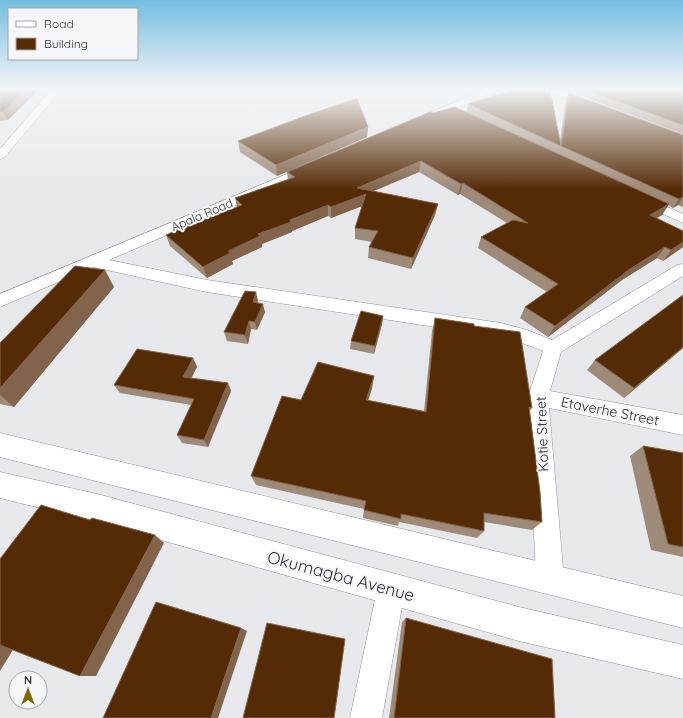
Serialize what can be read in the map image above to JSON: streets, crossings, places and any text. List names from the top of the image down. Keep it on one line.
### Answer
{"streets":{"main road":["Okumagba Avenue"],"street":["Apala Road","Etaverhe Street","Kotie Street"]},"crossings":[["Etaverhe Street","Kotie Street"]],"legend":["Road","Building"],"north":"top"}
